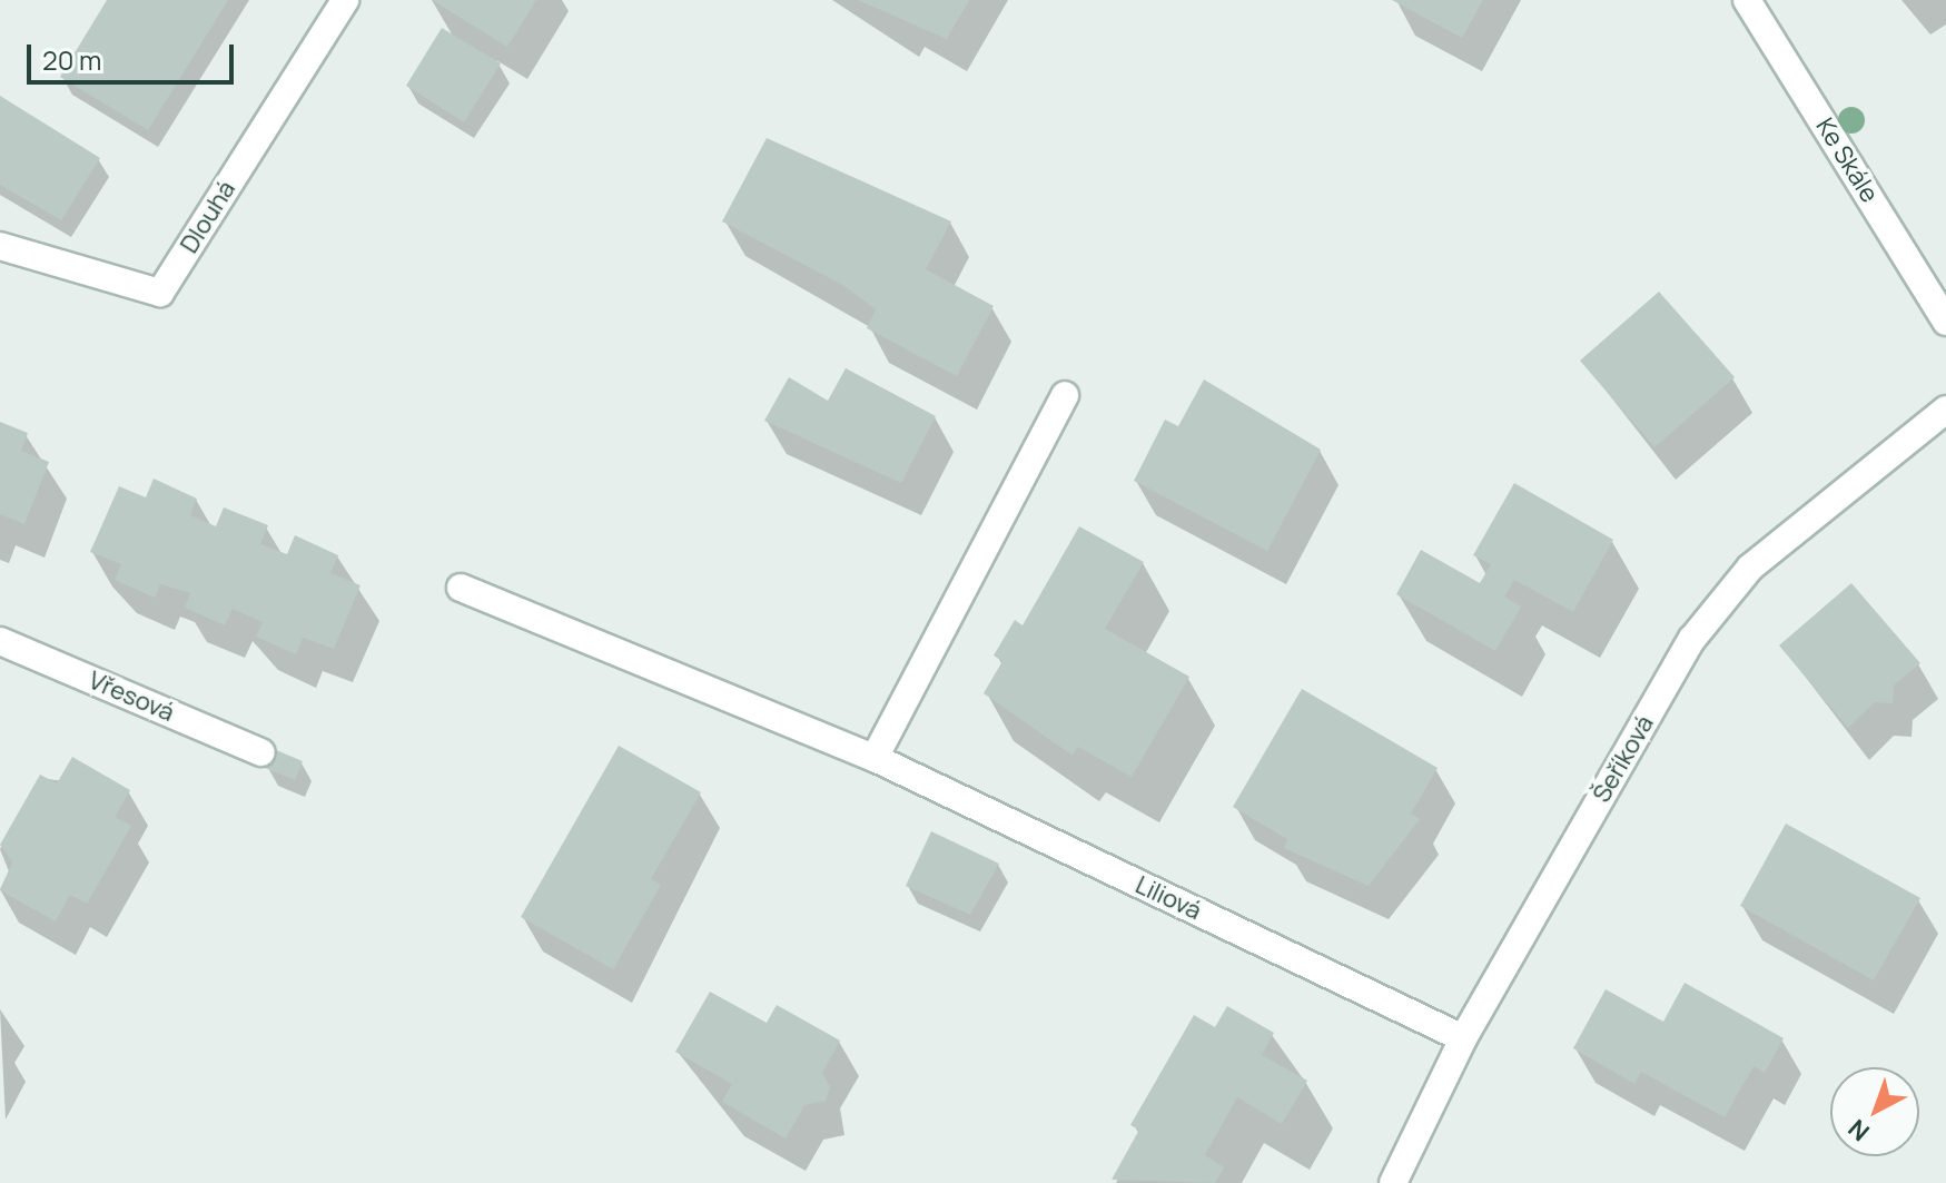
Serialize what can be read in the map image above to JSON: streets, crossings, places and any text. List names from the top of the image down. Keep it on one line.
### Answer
{"streets":{"street":["Ke Skále","Dlouhá","Vřesová","Šeříková","Liliová"]},"crossings":[["Šeříková","Liliová"]],"scale_bar":"20 m","north":"bottom left"}
